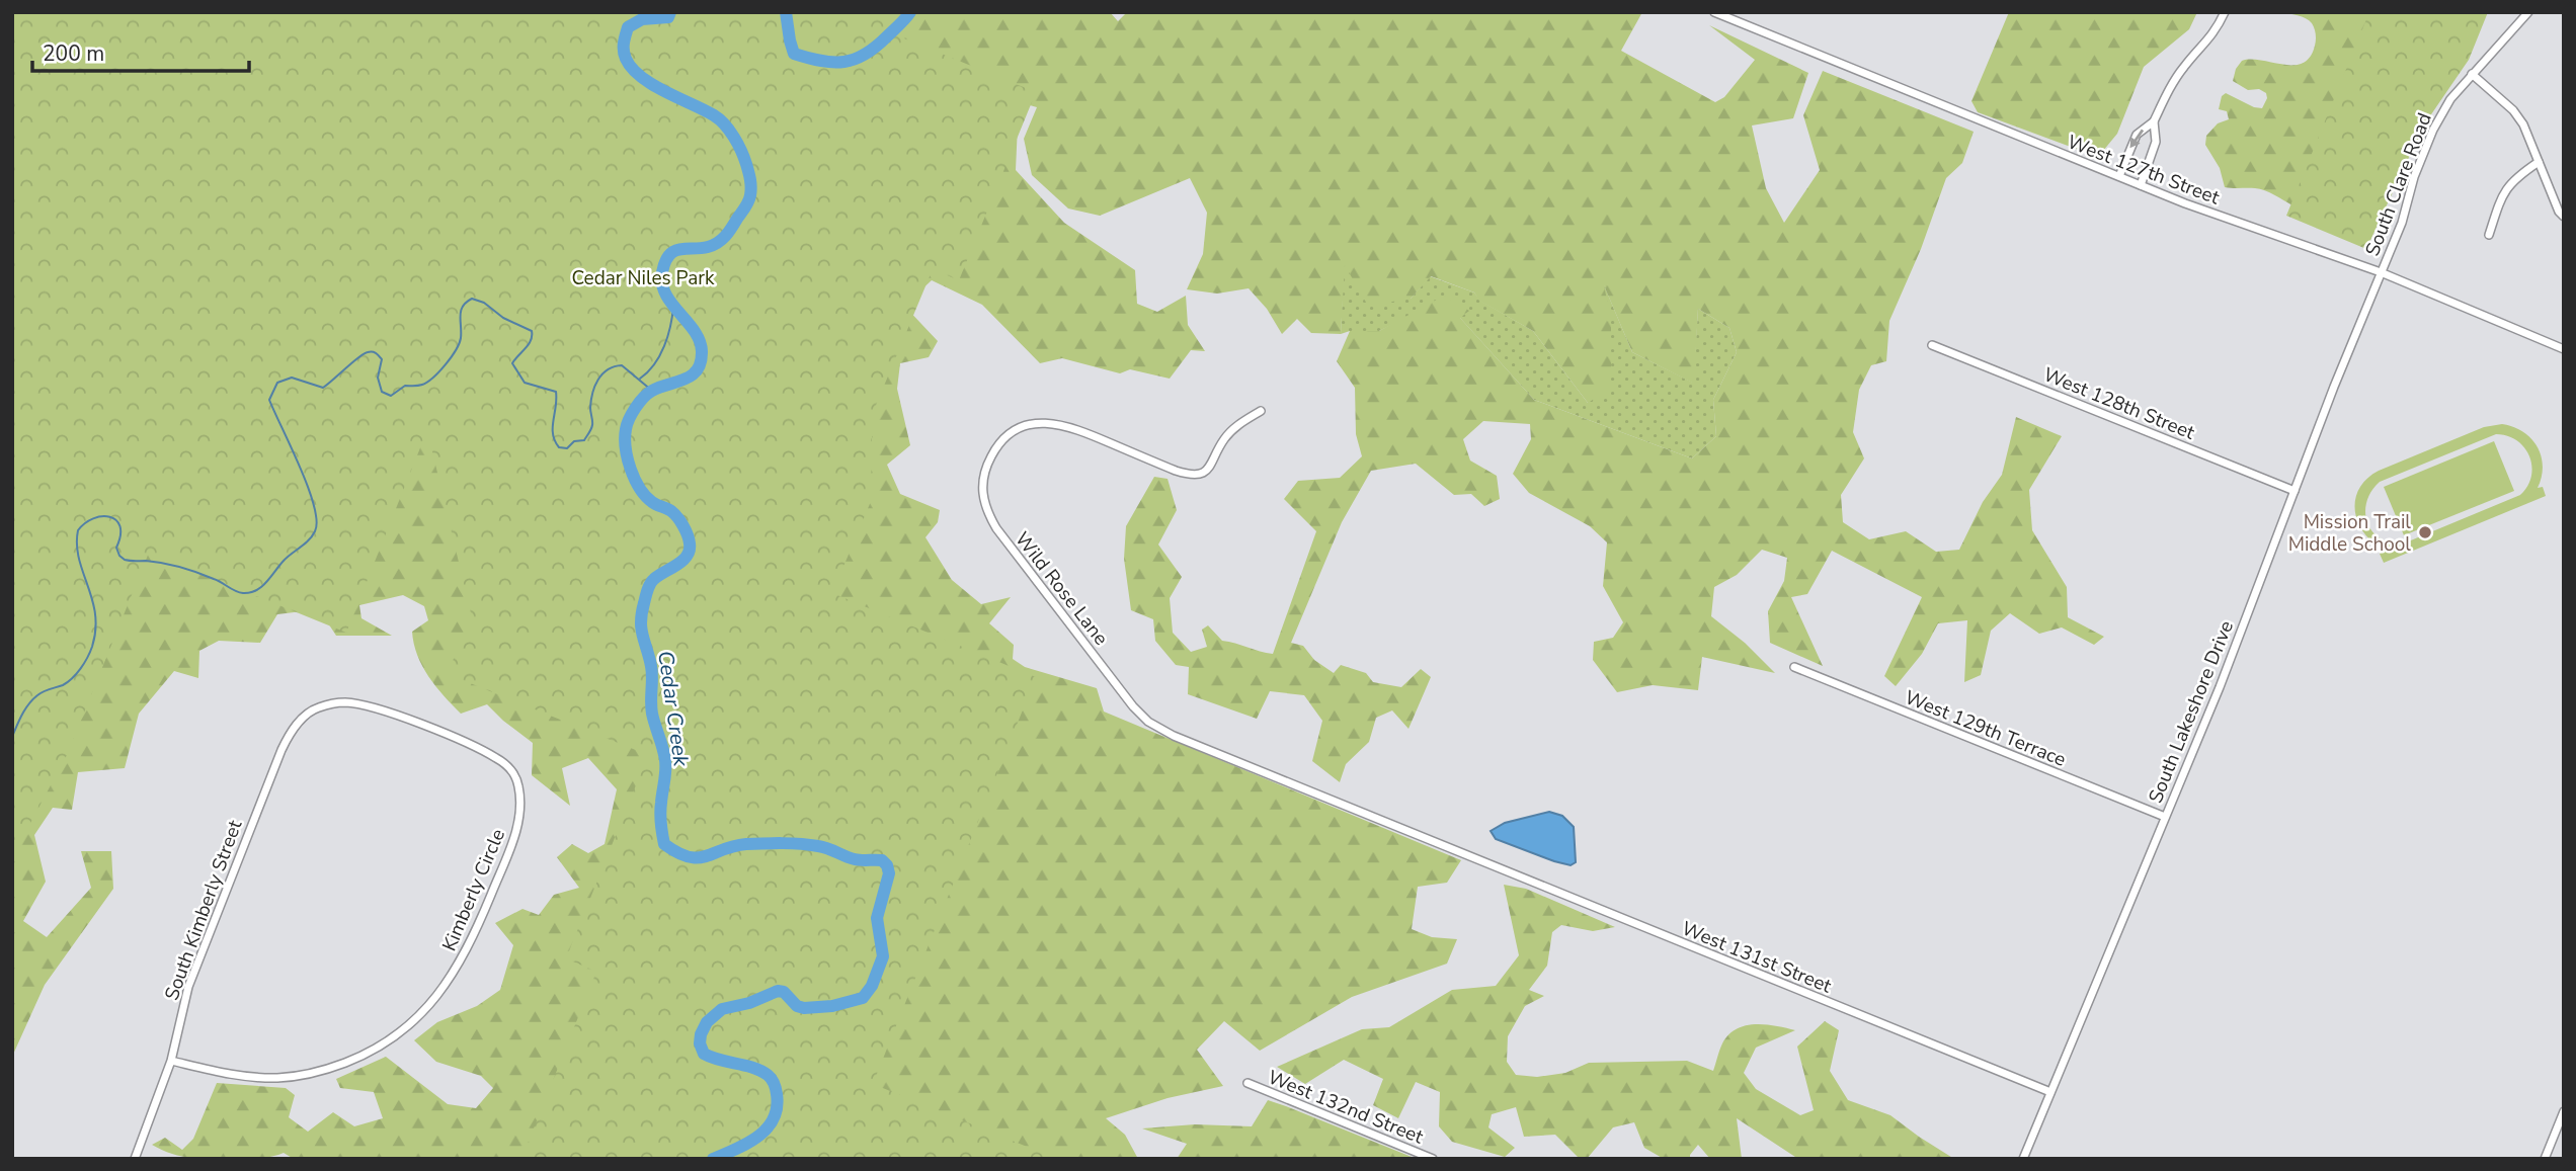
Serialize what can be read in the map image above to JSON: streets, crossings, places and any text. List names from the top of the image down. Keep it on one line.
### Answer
{"streets":{"street":["West 127th Street","South Clare Road","West 128th Street","Wild Rose Lane","South Lakeshore Drive","West 129th Terrace","Kimberly Circle","South Kimberly Street","West 131st Street","West 132nd Street"]},"crossings":[["West 127th Street","South Clare Road"],["West 127th Street","South Lakeshore Drive"],["South Clare Road","South Lakeshore Drive"],["West 128th Street","South Lakeshore Drive"],["Wild Rose Lane","West 131st Street"],["South Lakeshore Drive","West 129th Terrace"],["South Lakeshore Drive","West 131st Street"],["Kimberly Circle","South Kimberly Street"]],"water":["Cedar Creek"],"parks":["Cedar Niles Park"],"places":["Mission Trail Middle School"],"scale_bar":"200 m"}
